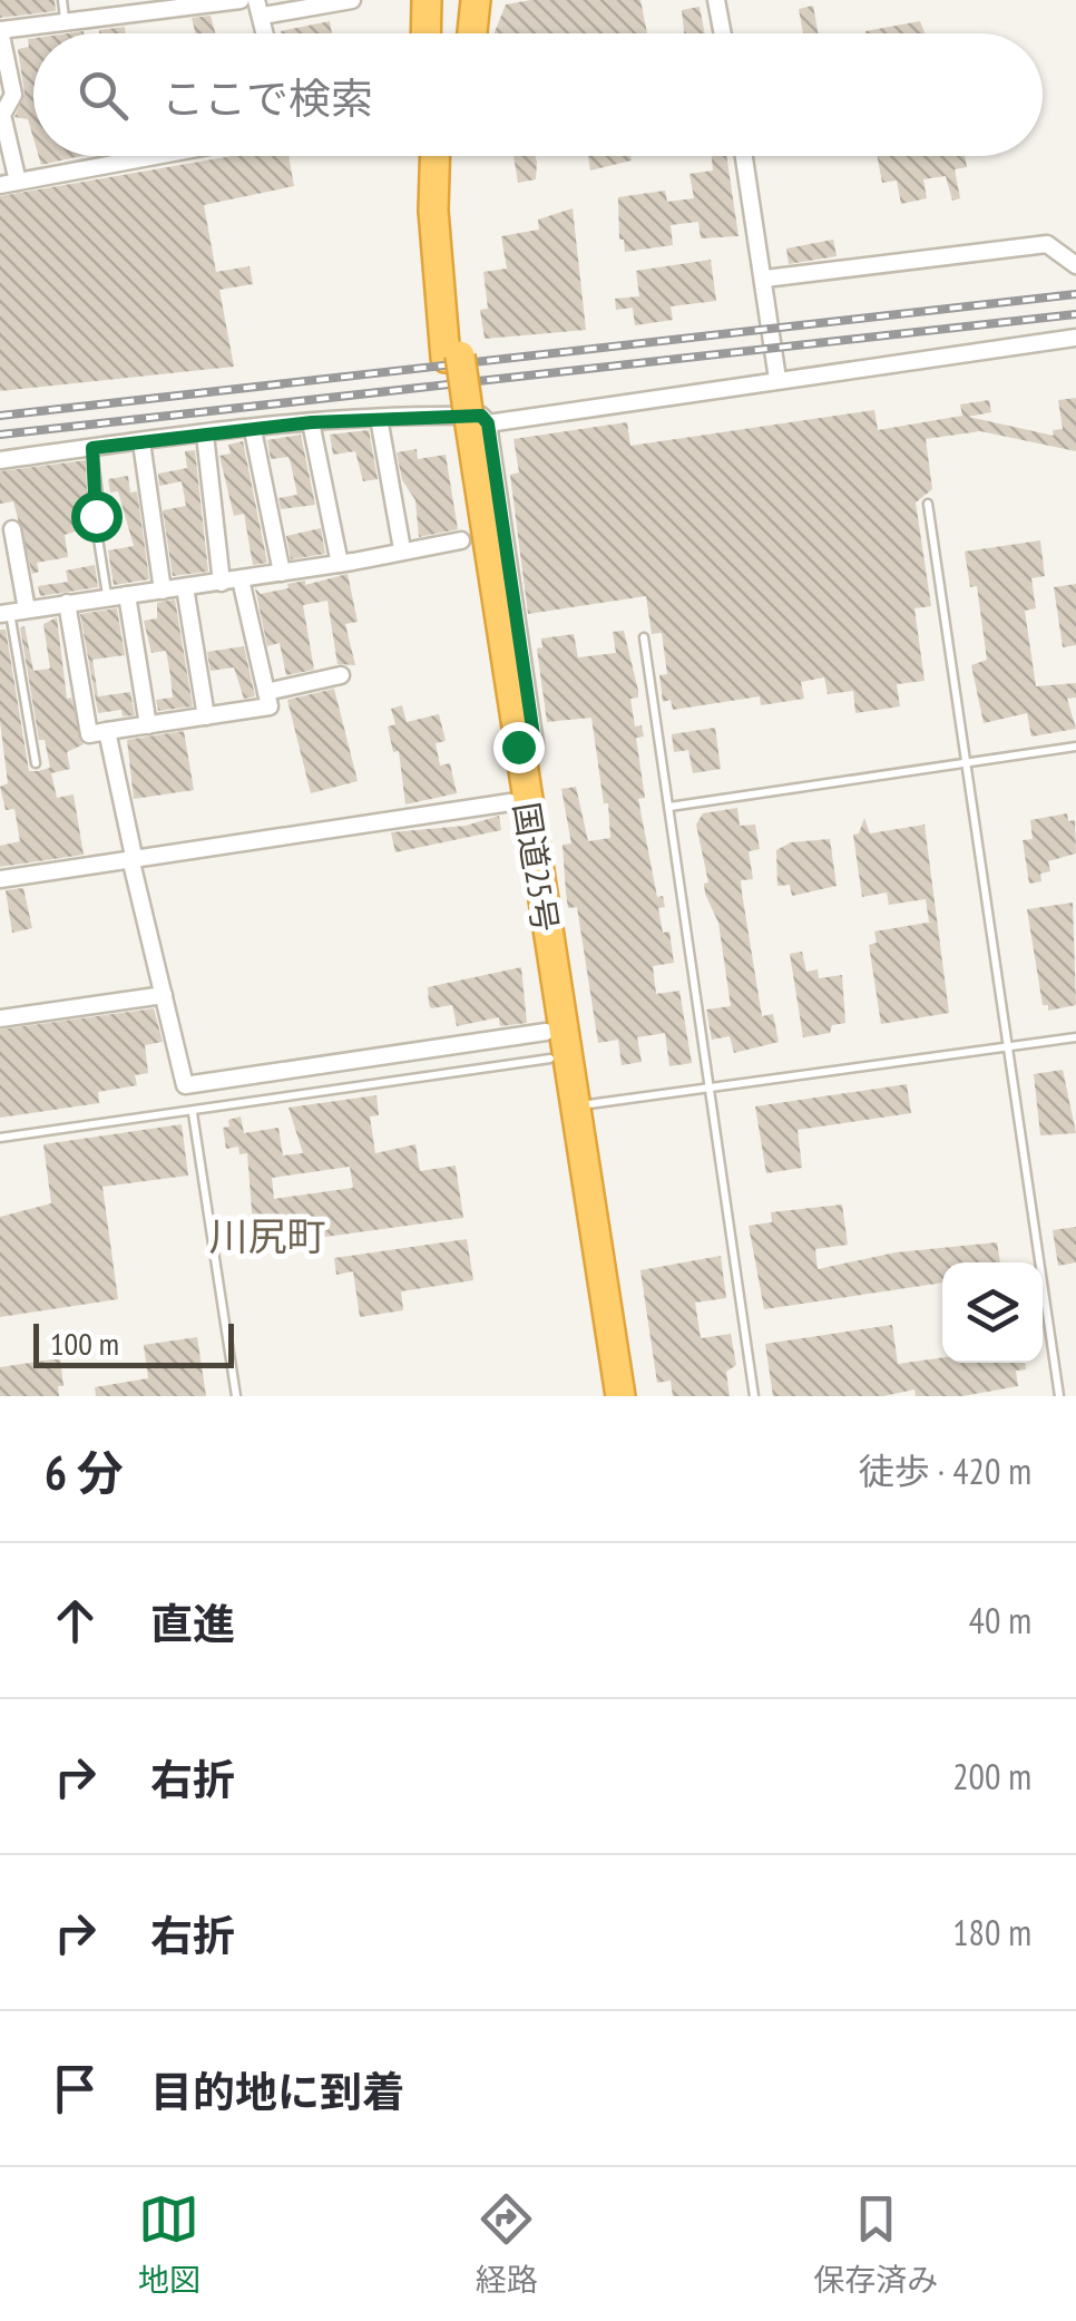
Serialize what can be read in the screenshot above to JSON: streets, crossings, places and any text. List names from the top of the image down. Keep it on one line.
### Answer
{"streets":{"highway":["国道25号"]},"districts":["川尻町"],"scale_bar":"100 m","page":{"search":"ここで検索","scale":"100 m","heading":["6 分","徒歩 · 420 m"],"list":[["直進","40 m"],["右折","200 m"],["右折","180 m"],"目的地に到着"],"nav":["地図","経路","保存済み"]}}
